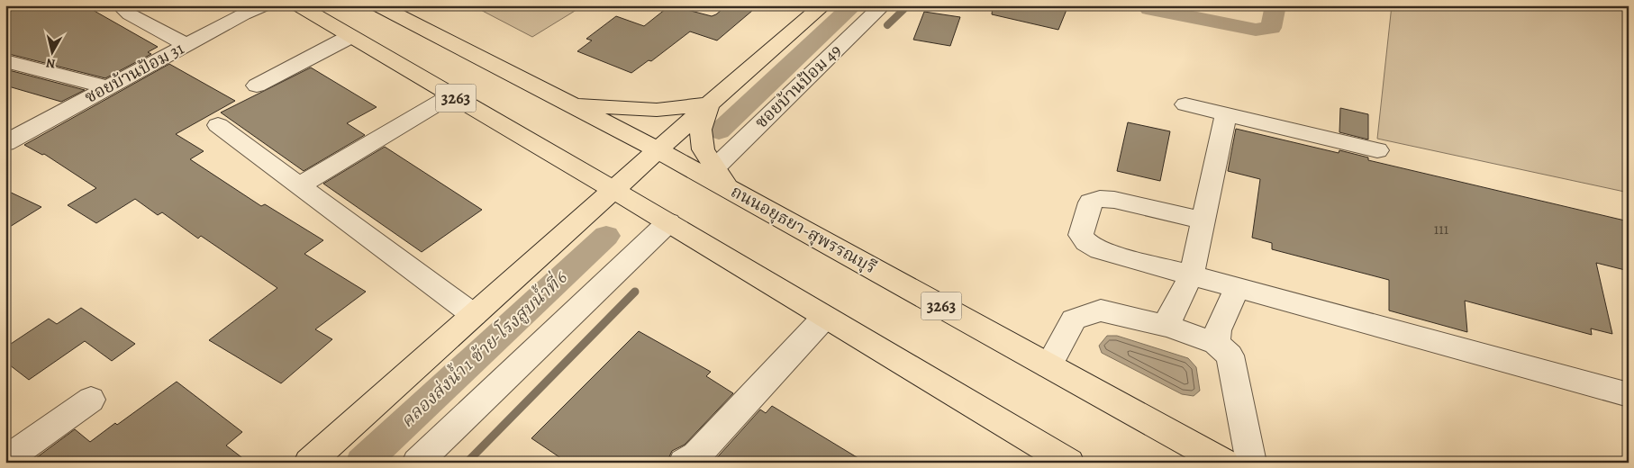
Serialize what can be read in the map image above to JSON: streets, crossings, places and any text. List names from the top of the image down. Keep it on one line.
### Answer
{"streets":{"main road":["3263","ถนนอยุธยา-สุพรรณบุรี"],"street":["ซอยบ้านป้อม 31","ซอยบ้านป้อม 49"]},"crossings":[["ซอยบ้านป้อม 49","ถนนอยุธยา-สุพรรณบุรี"]],"water":["คลองส่งน้ำ 1 ซ้าย-โรงสูบน้ำที่ 6"],"house_numbers":["111"],"north":"bottom"}
